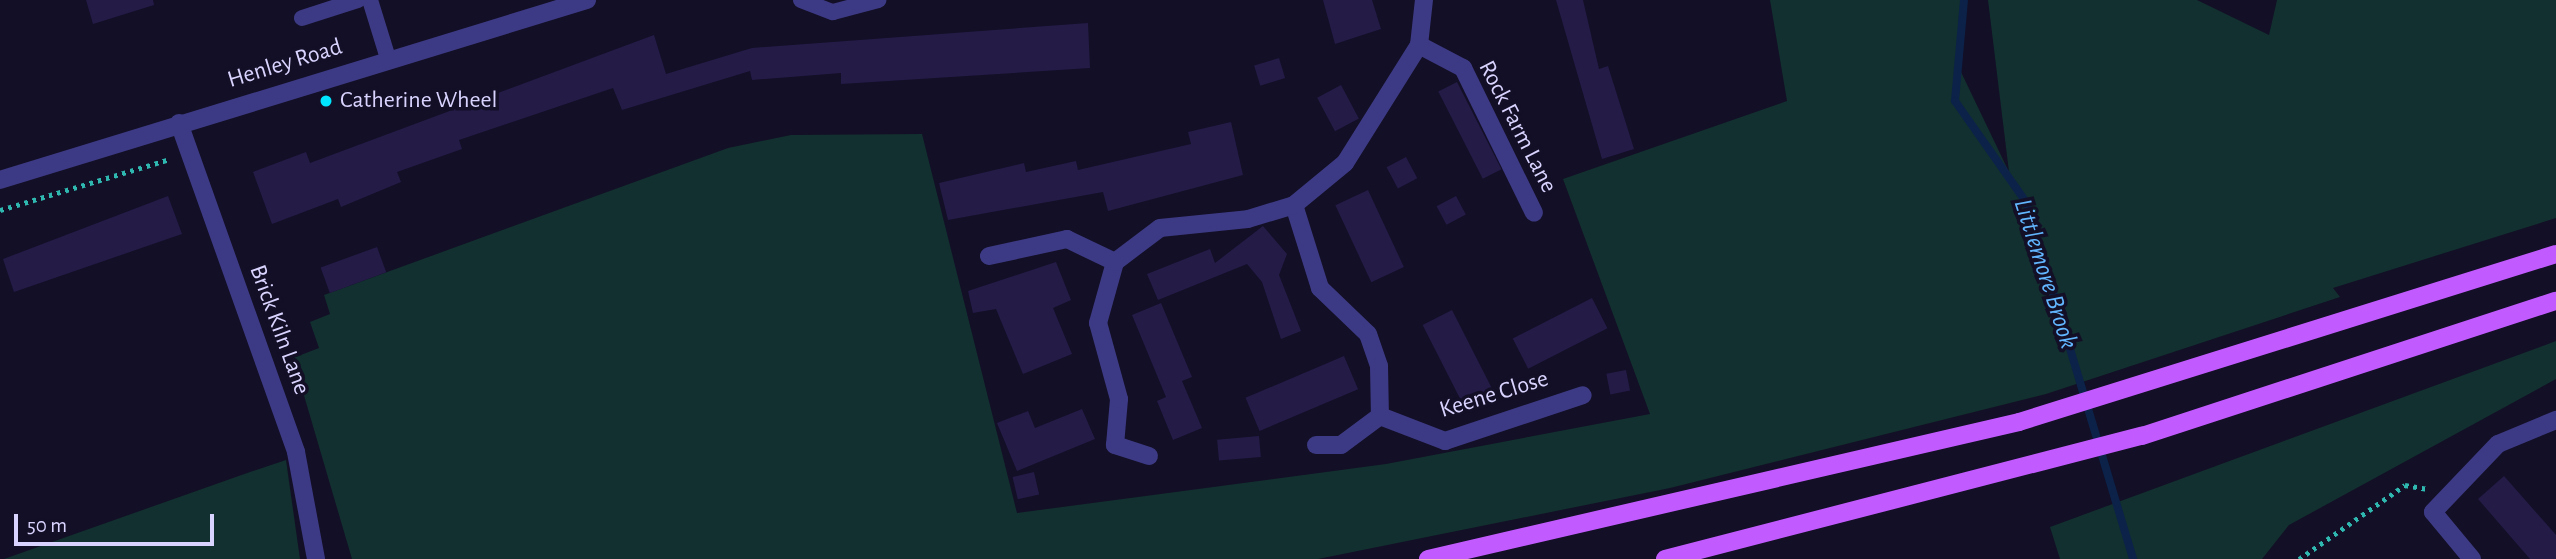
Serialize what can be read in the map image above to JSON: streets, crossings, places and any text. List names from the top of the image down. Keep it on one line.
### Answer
{"streets":{"street":["Henley Road","Rock Farm Lane","Brick Kiln Lane","Keene Close"]},"crossings":[["Henley Road","Brick Kiln Lane"]],"water":["Littlemore Brook"],"places":["Catherine Wheel"],"scale_bar":"50 m"}
